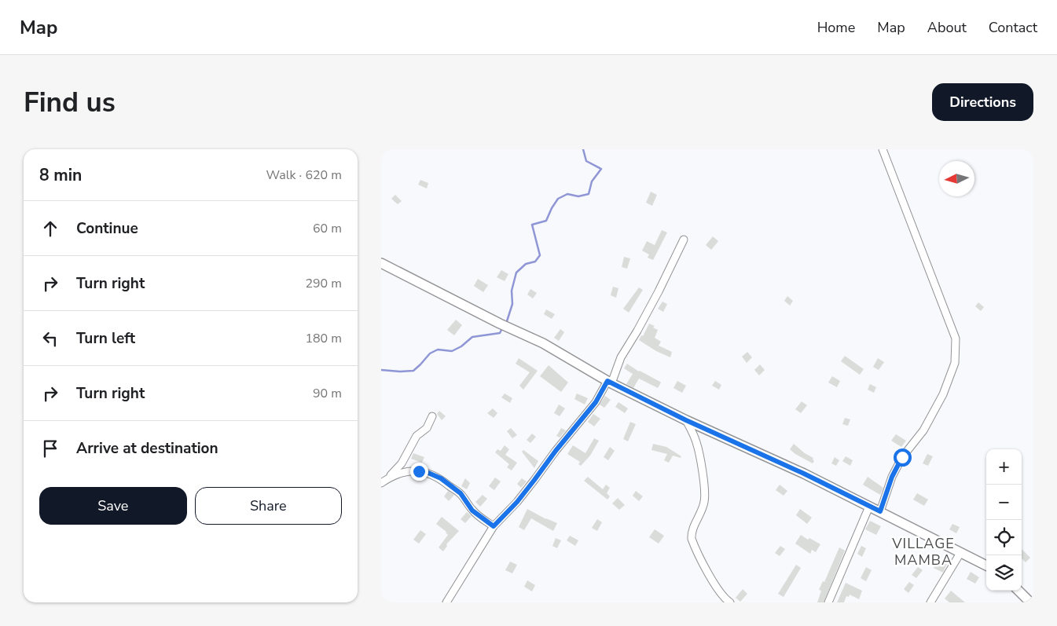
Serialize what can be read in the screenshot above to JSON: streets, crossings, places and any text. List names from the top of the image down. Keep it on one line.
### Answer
{"districts":["VILLAGE MAMBA"],"north":"left","page":{"header":"Map","nav":["Home","Map","About","Contact"],"buttons":["Directions",["Save","Share"]],"title":"Find us","heading":["8 min","Walk · 620 m"],"list":[["Continue","60 m"],["Turn right","290 m"],["Turn left","180 m"],["Turn right","90 m"],"Arrive at destination"],"map_buttons":["+","−"]}}
